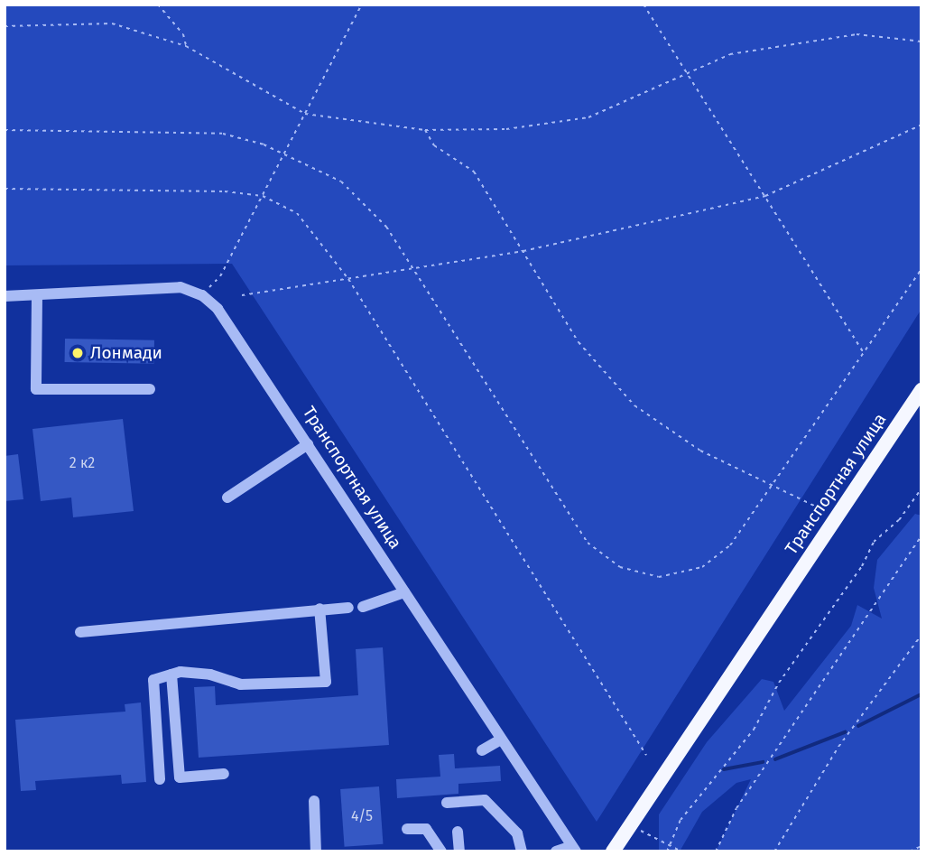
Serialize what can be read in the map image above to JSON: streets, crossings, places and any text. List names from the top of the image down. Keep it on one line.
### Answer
{"streets":{"main road":["Транспортная улица"]},"places":["Лонмади"],"house_numbers":["2 к2","4/5"]}
